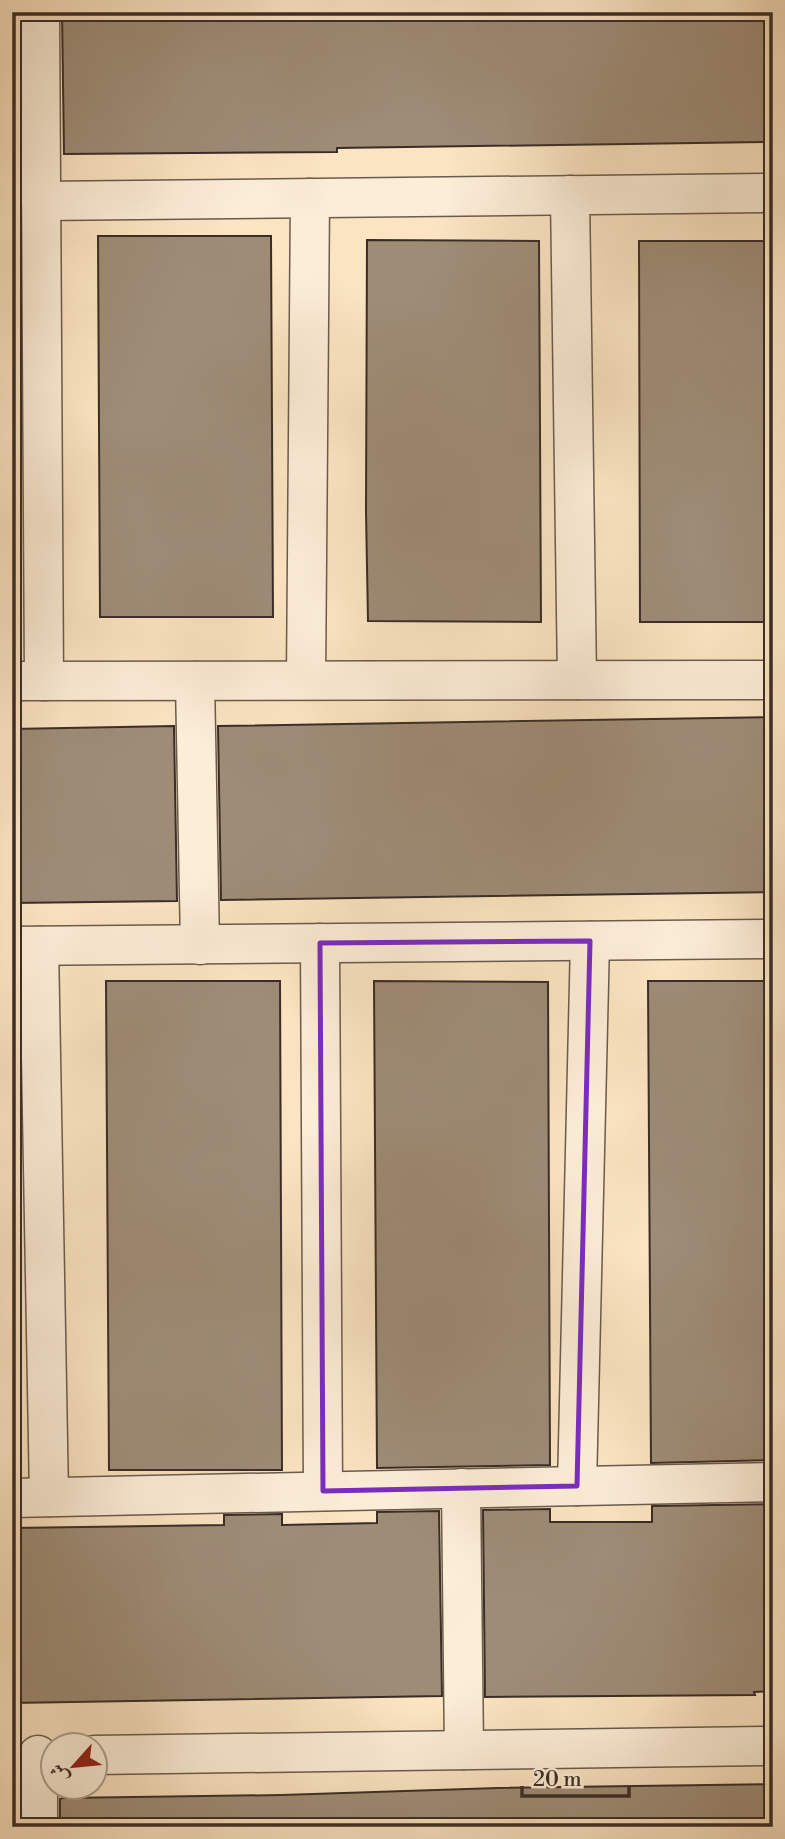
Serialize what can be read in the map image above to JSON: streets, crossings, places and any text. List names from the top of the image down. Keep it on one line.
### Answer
{"scale_bar":"20 m","north":"bottom left"}
